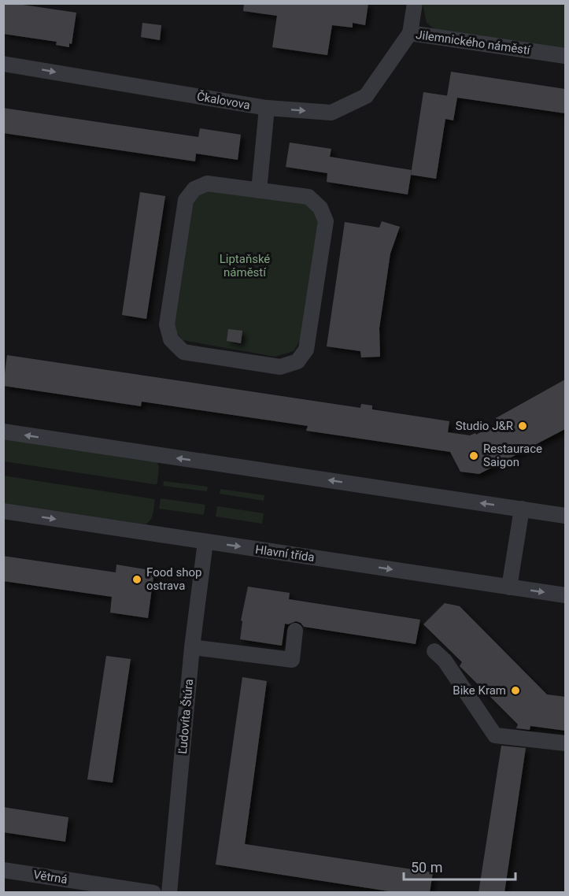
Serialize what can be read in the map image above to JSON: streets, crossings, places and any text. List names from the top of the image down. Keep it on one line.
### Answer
{"streets":{"street":["Jilemnického náměstí","Čkalovova","Hlavní třída","Ľudovíta Štúra","Větrná"]},"crossings":[["Jilemnického náměstí","Čkalovova"],["Hlavní třída","Ľudovíta Štúra"]],"one_way":["Čkalovova"],"parks":["Liptaňské náměstí"],"places":["Studio J&R","Restaurace Saigon","Food shop ostrava","Bike Kram"],"scale_bar":"50 m"}
